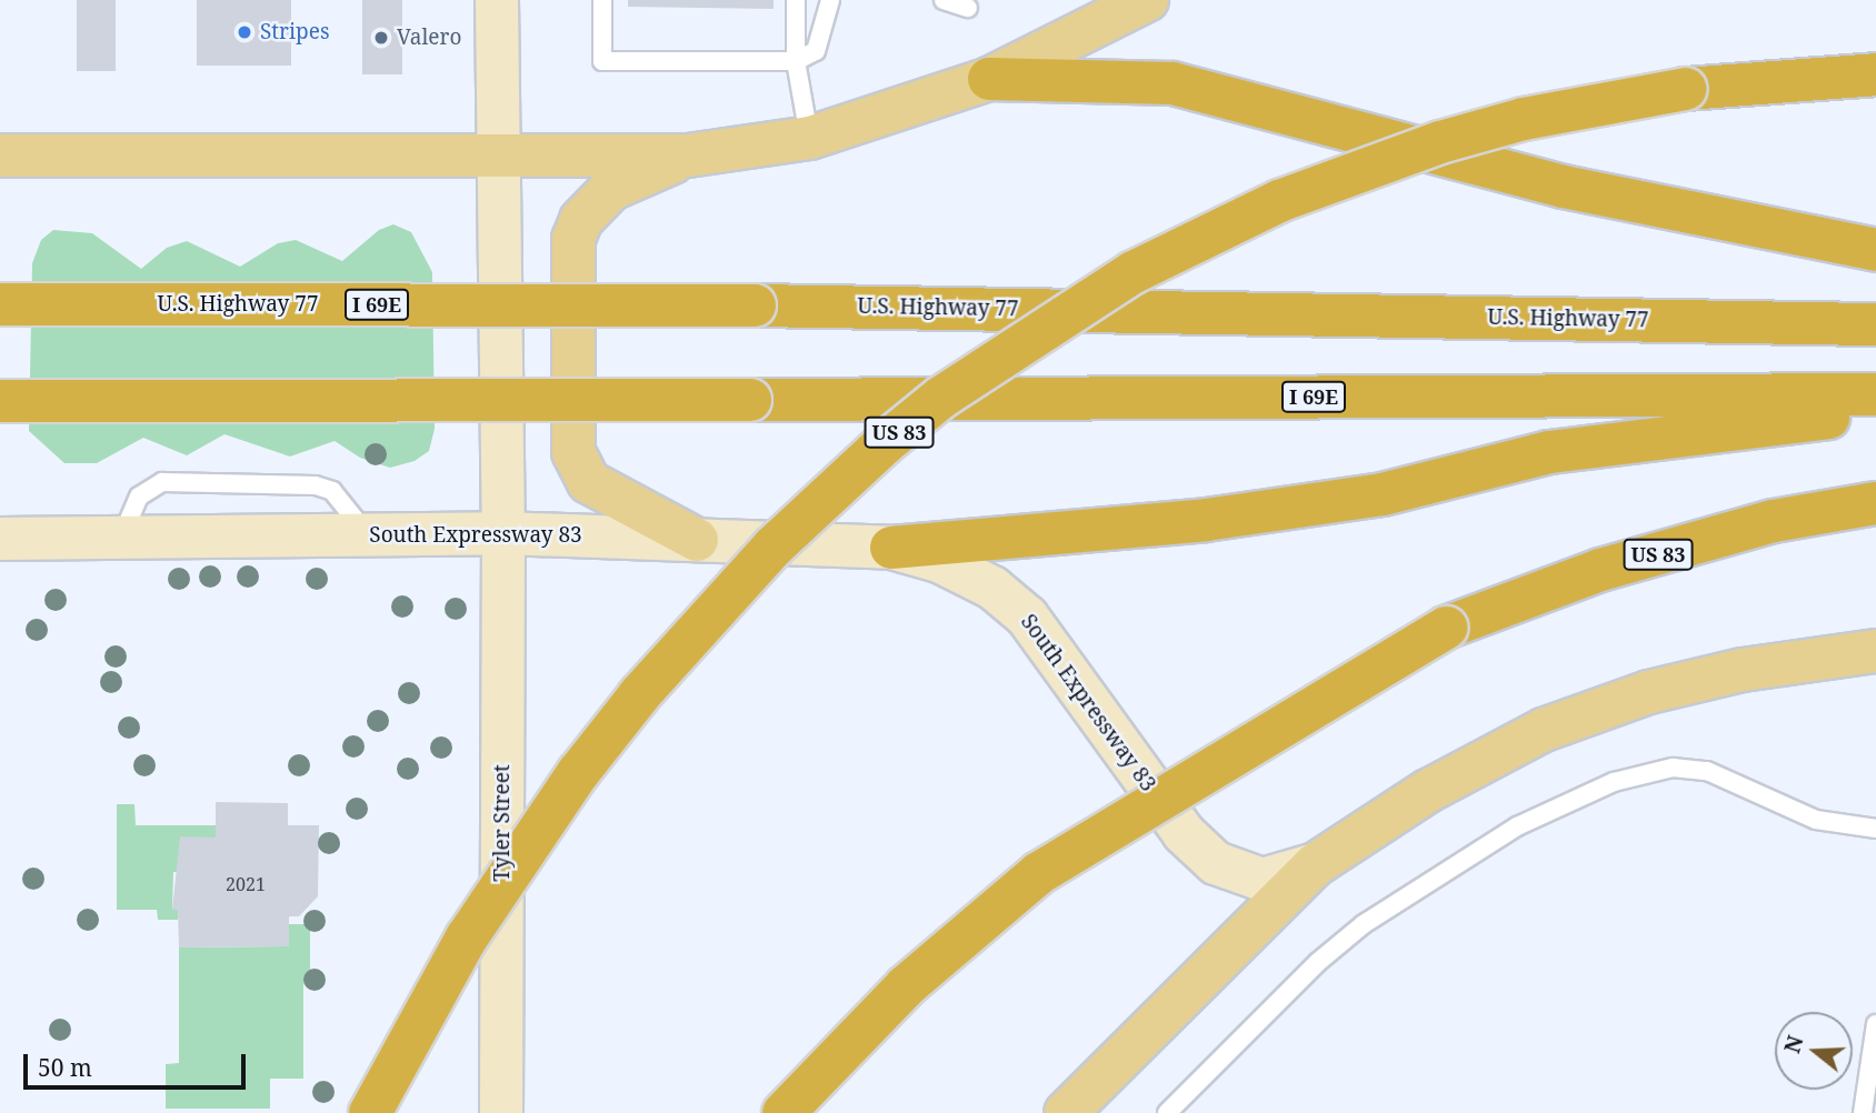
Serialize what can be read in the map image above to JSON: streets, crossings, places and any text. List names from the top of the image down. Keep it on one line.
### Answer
{"streets":{"highway":["U.S. Highway 77","I 69E","US 83"],"main road":["South Expressway 83","Tyler Street"]},"crossings":[["South Expressway 83","Tyler Street"]],"places":["Stripes","Valero"],"house_numbers":["2021"],"scale_bar":"50 m","north":"left"}
